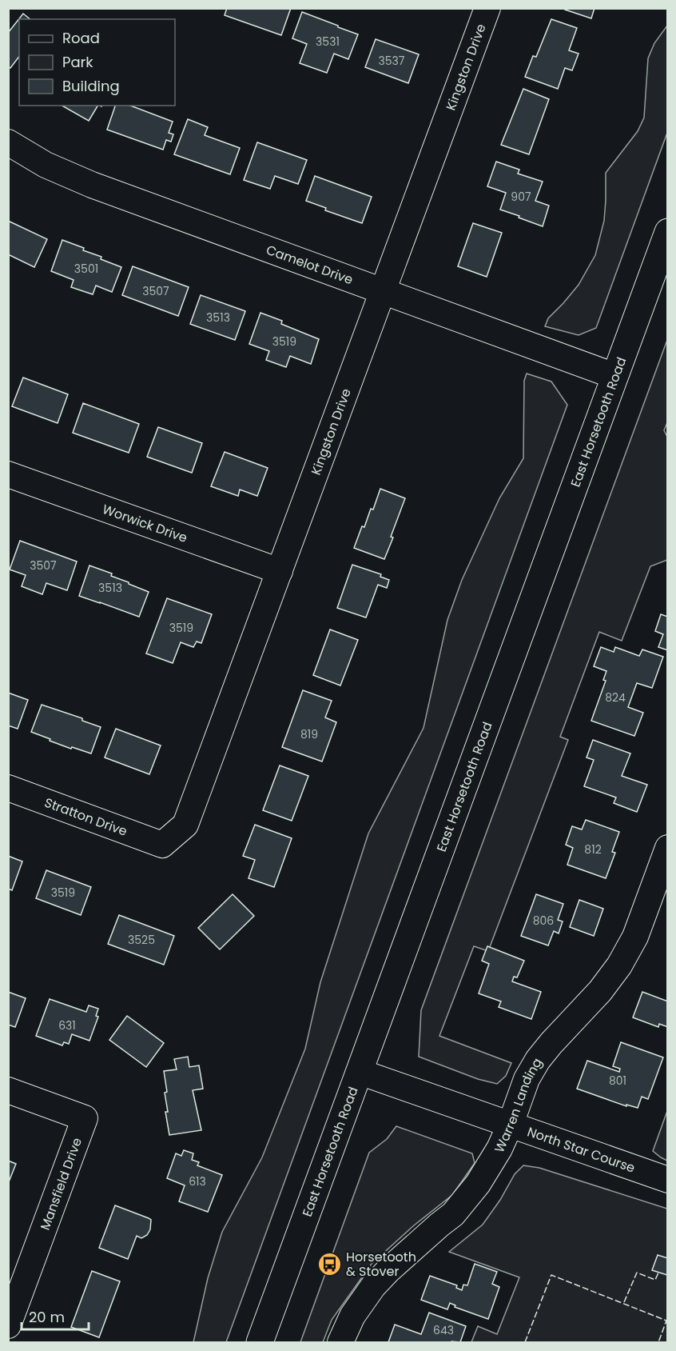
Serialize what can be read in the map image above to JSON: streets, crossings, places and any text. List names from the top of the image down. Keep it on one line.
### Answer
{"streets":{"main road":["East Horsetooth Road"],"street":["Kingston Drive","Camelot Drive","Worwick Drive","Stratton Drive","Warren Landing","North Star Course","Mansfield Drive"]},"crossings":[["Kingston Drive","Camelot Drive"],["Kingston Drive","Worwick Drive"],["Kingston Drive","Stratton Drive"],["Camelot Drive","East Horsetooth Road"],["East Horsetooth Road","North Star Course"],["Warren Landing","North Star Course"]],"places":{"bus stop":["Horsetooth & Stover"]},"house_numbers":["3531","3537","907","3501","3507","3513","3519","3507","3513","3519","824","819","812","3519","806","3525","631","801","613","643"],"legend":["Road","Park","Building"],"scale_bar":"20 m"}
